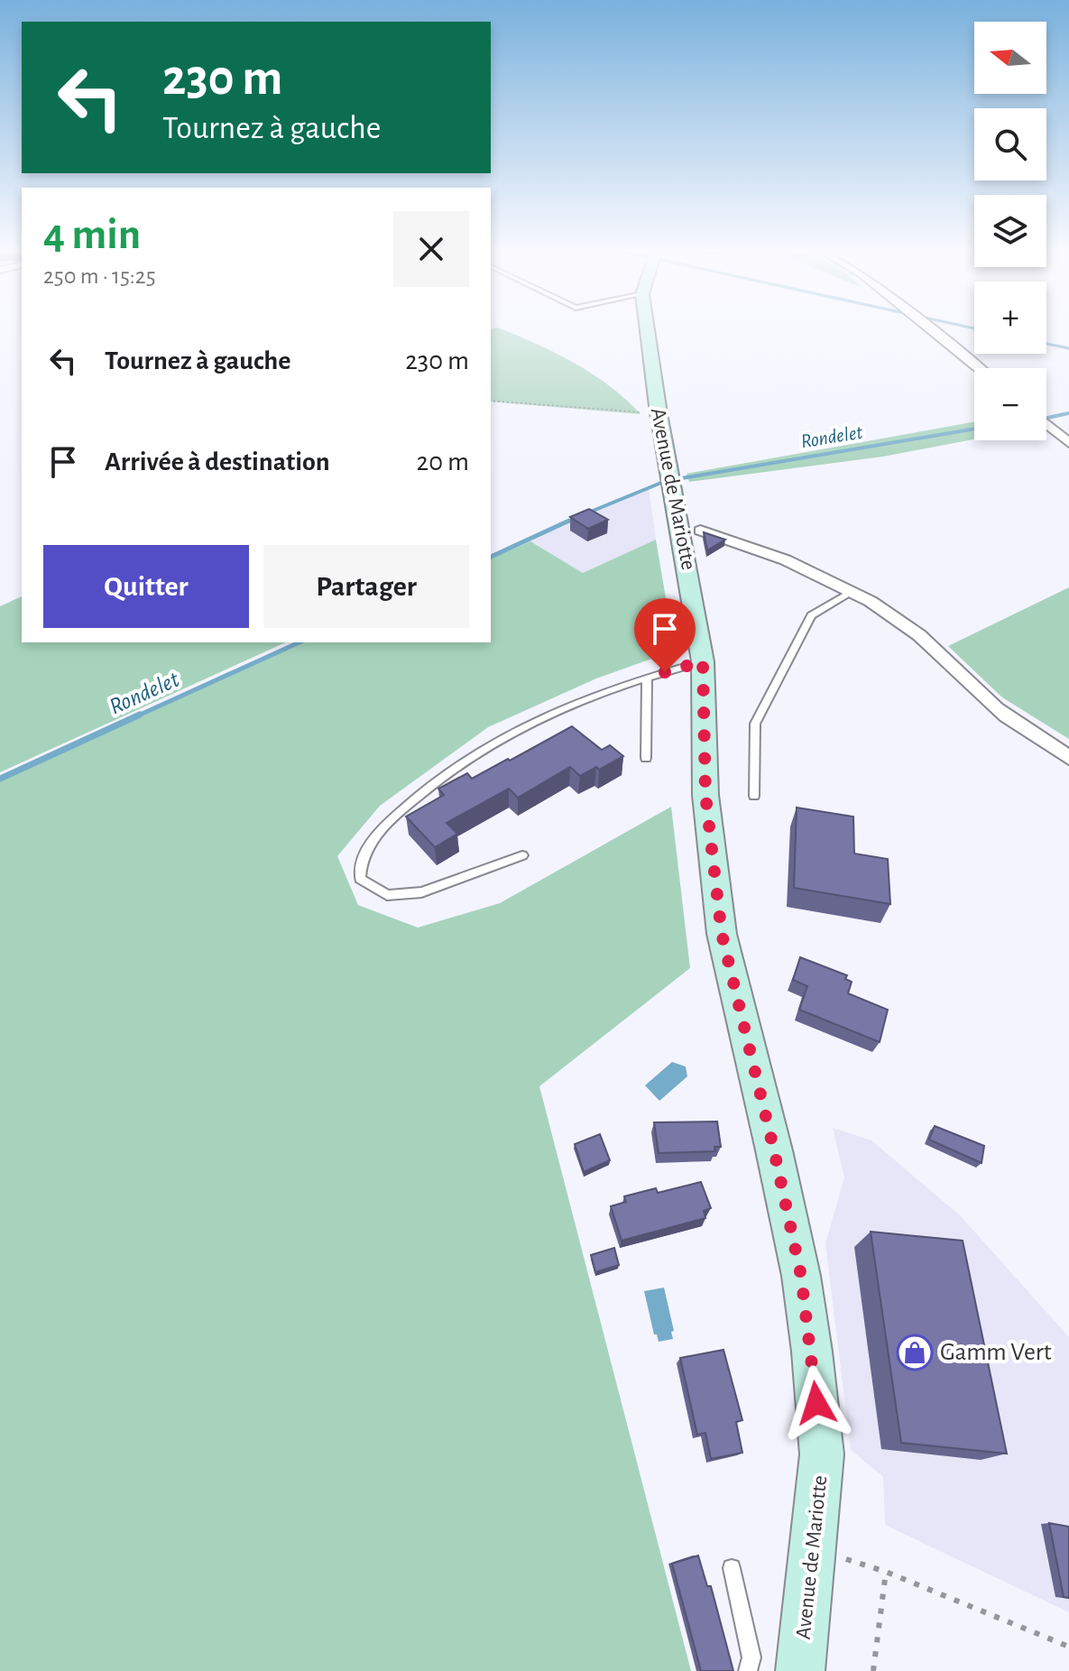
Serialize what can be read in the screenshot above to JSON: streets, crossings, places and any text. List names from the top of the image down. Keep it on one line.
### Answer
{"streets":{"main road":["Avenue de Mariotte"]},"water":["Rondelet"],"places":{"shop":["Gamm Vert"]},"north":"left","page":{"map_buttons":["+","−"],"turn":["230 m","Tournez à gauche"],"heading":["4 min","250 m · 15:25"],"list":[{"name":"Tournez à gauche","value":"230 m"},{"name":"Arrivée à destination","value":"20 m"}],"buttons":["Quitter","Partager"]}}
